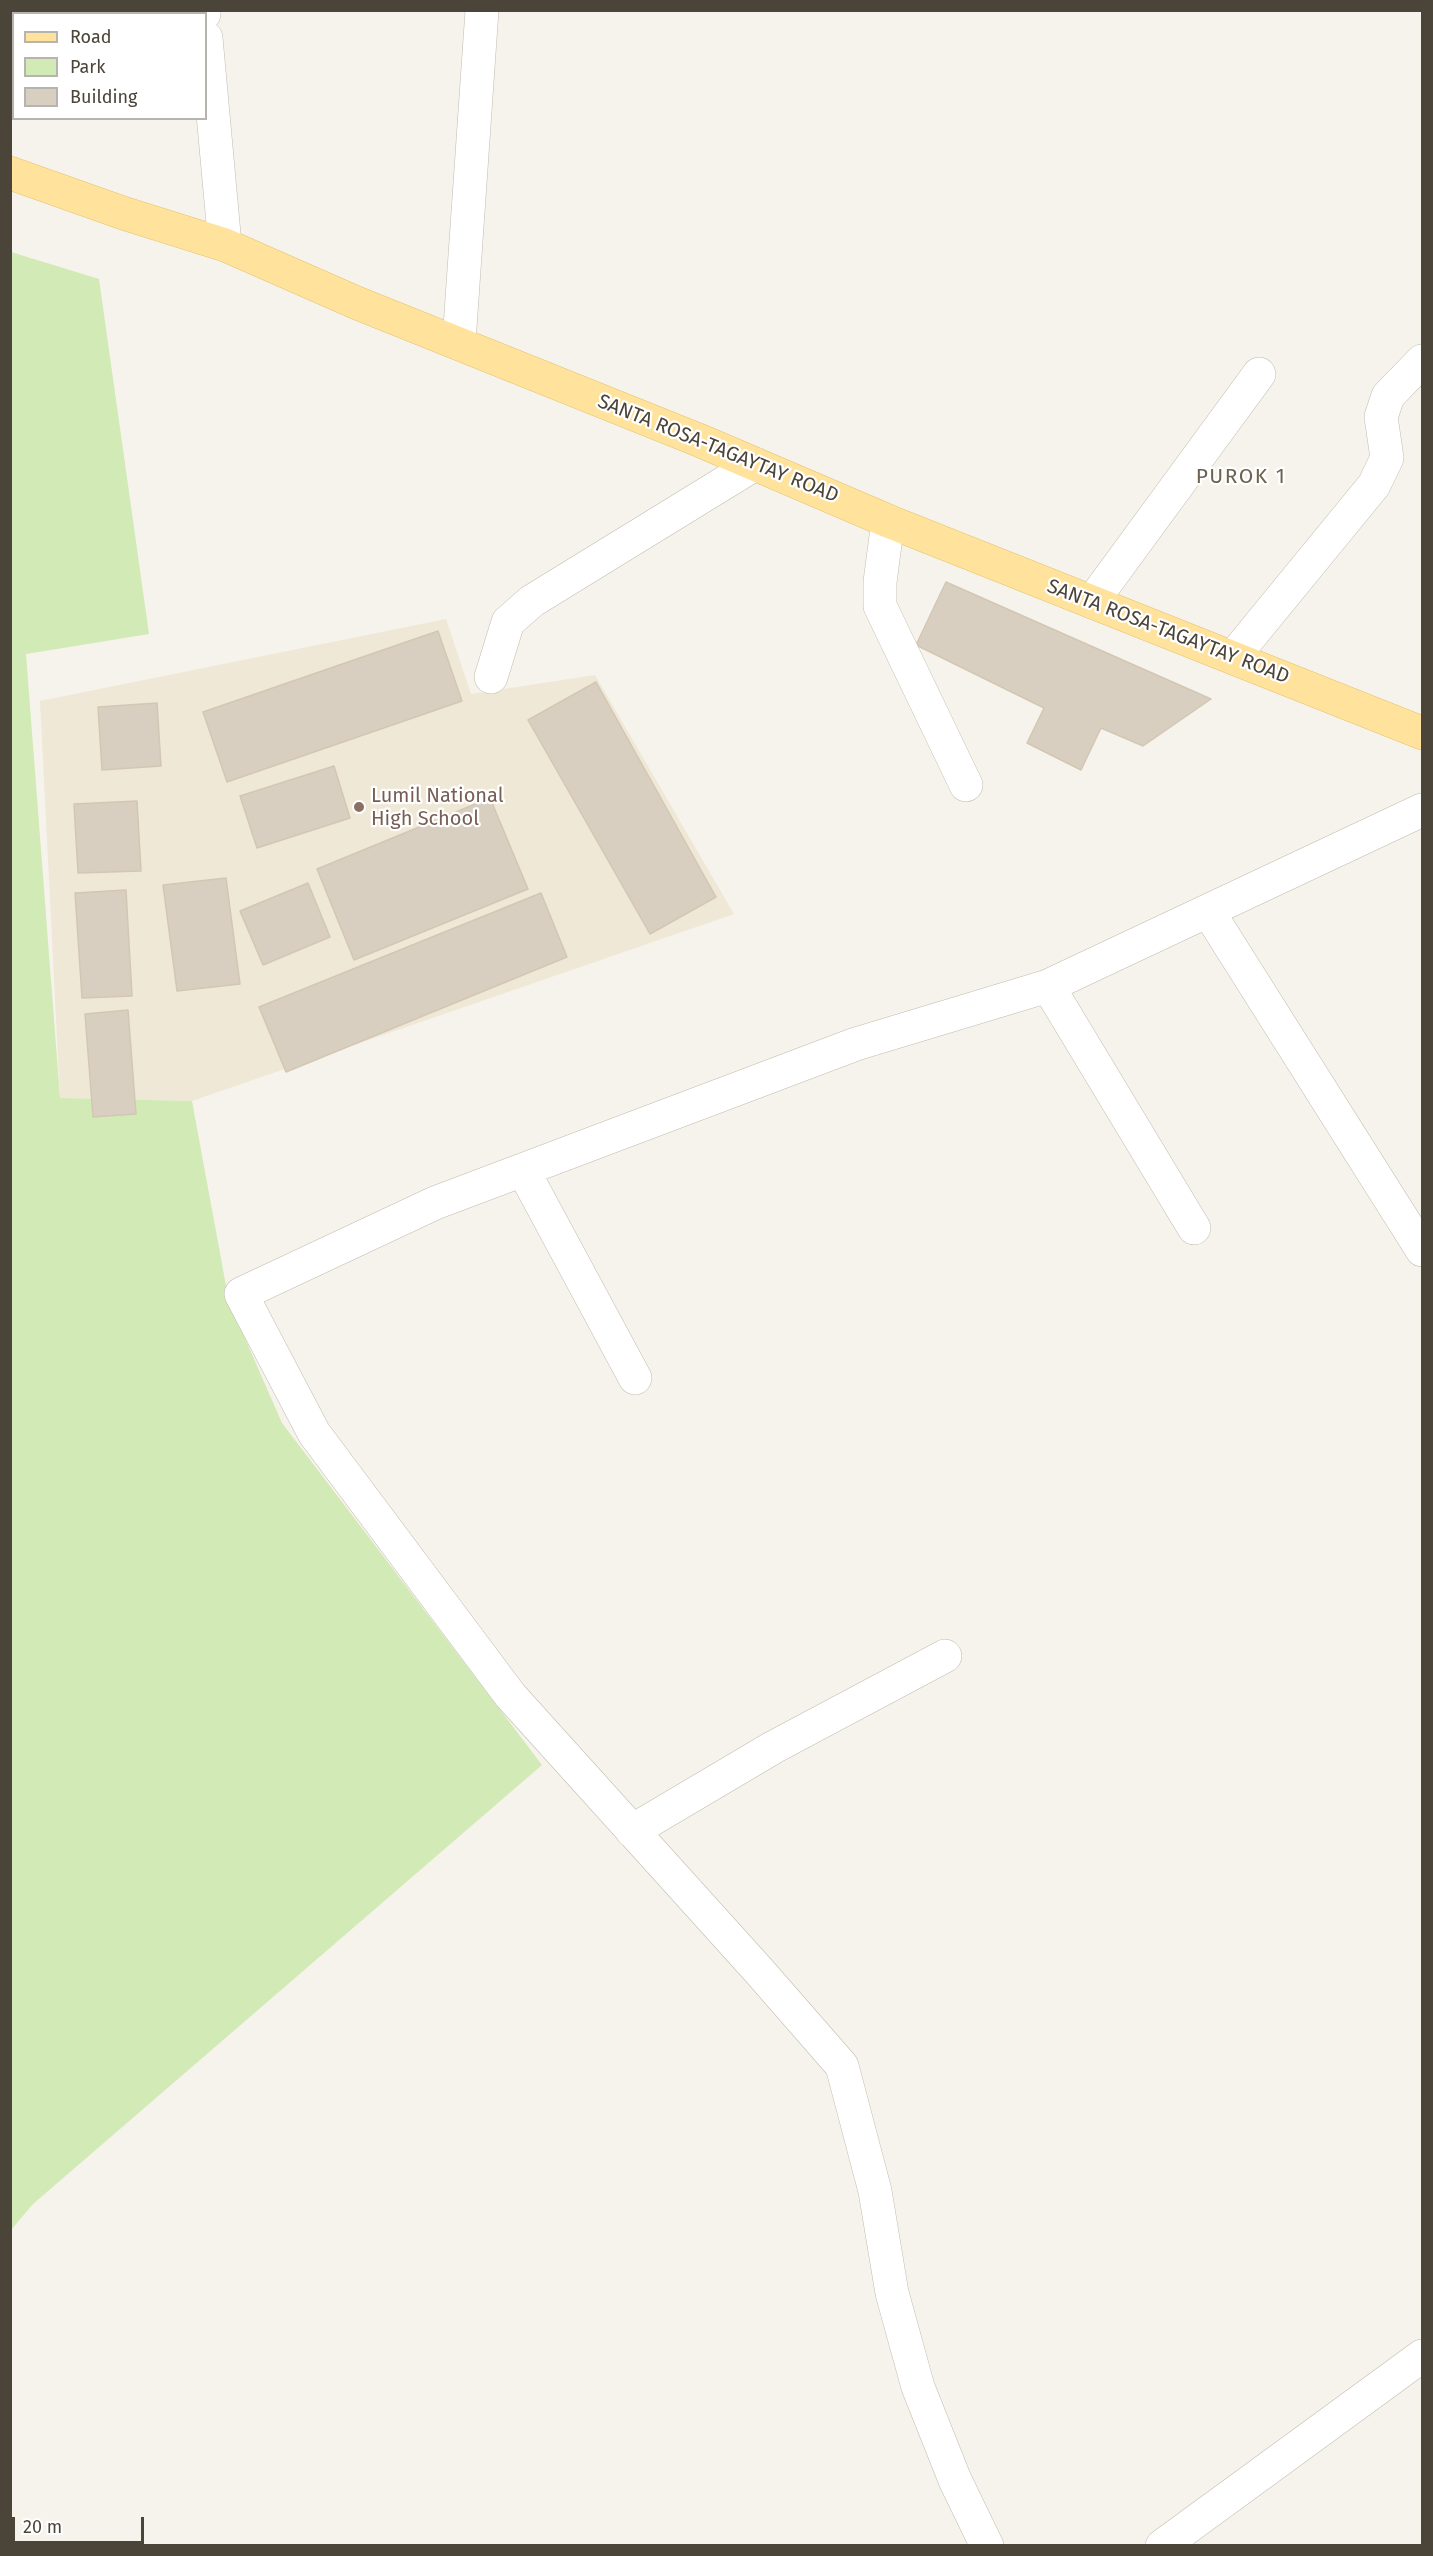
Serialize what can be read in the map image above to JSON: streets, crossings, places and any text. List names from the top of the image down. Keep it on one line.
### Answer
{"streets":{"main road":["SANTA ROSA-TAGAYTAY ROAD"]},"districts":["PUROK 1"],"places":["Lumil National High School"],"legend":["Road","Park","Building"],"scale_bar":"20 m"}
